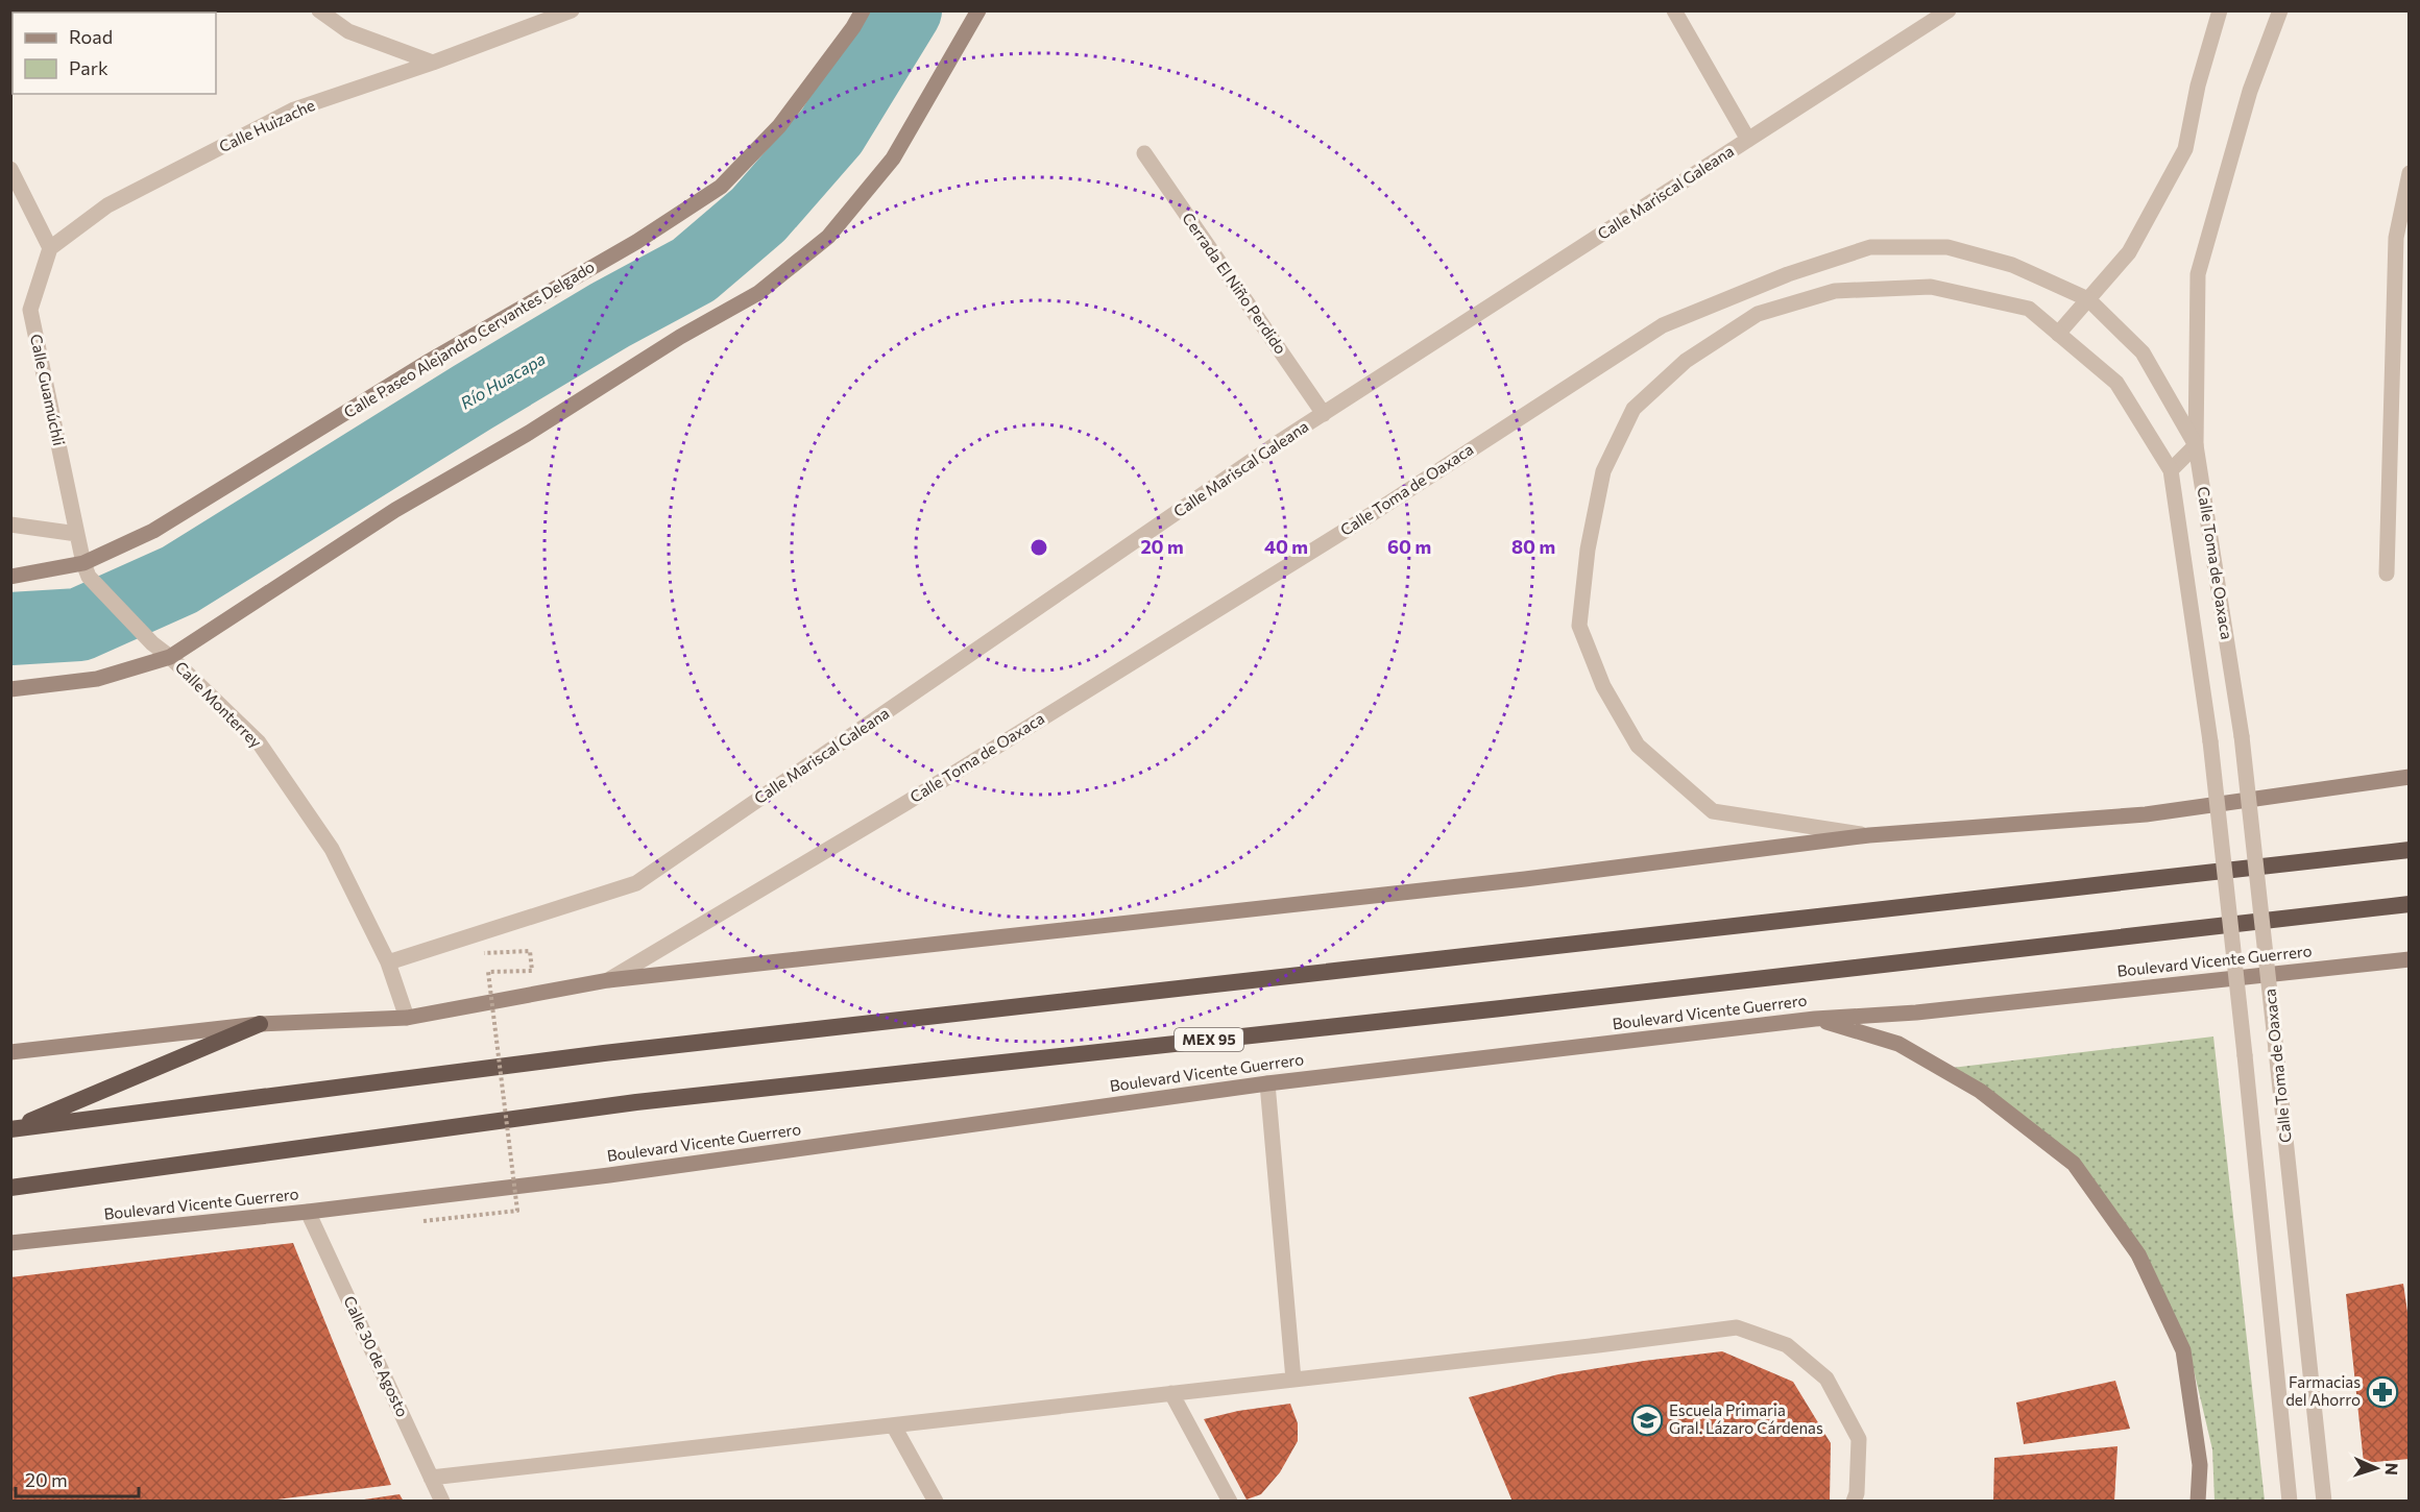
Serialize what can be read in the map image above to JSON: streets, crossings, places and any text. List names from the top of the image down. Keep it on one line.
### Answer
{"streets":{"highway":["Boulevard Vicente Guerrero","MEX 95"],"main road":["Calle Paseo Alejandro Cervantes Delgado"],"street":["Calle Huizache","Calle Mariscal Galeana","Cerrada El Niño Perdido","Calle Guamúchli","Calle Toma de Oaxaca","Calle Monterrey","Calle 30 de Agosto"]},"crossings":[["Calle Huizache","Calle Guamúchli"],["Calle Mariscal Galeana","Cerrada El Niño Perdido"],["Calle Mariscal Galeana","Calle Monterrey"],["Calle Paseo Alejandro Cervantes Delgado","Calle Monterrey"],["Boulevard Vicente Guerrero","Calle 30 de Agosto"]],"water":["Río Huacapa"],"places":{"pharmacy":["Farmacias del Ahorro"],"school or university":["Escuela Primaria Gral. Lázaro Cárdenas"]},"legend":["Road","Park"],"scale_bar":"20 m","north":"right","rings":["20 m","40 m","60 m","80 m"]}
